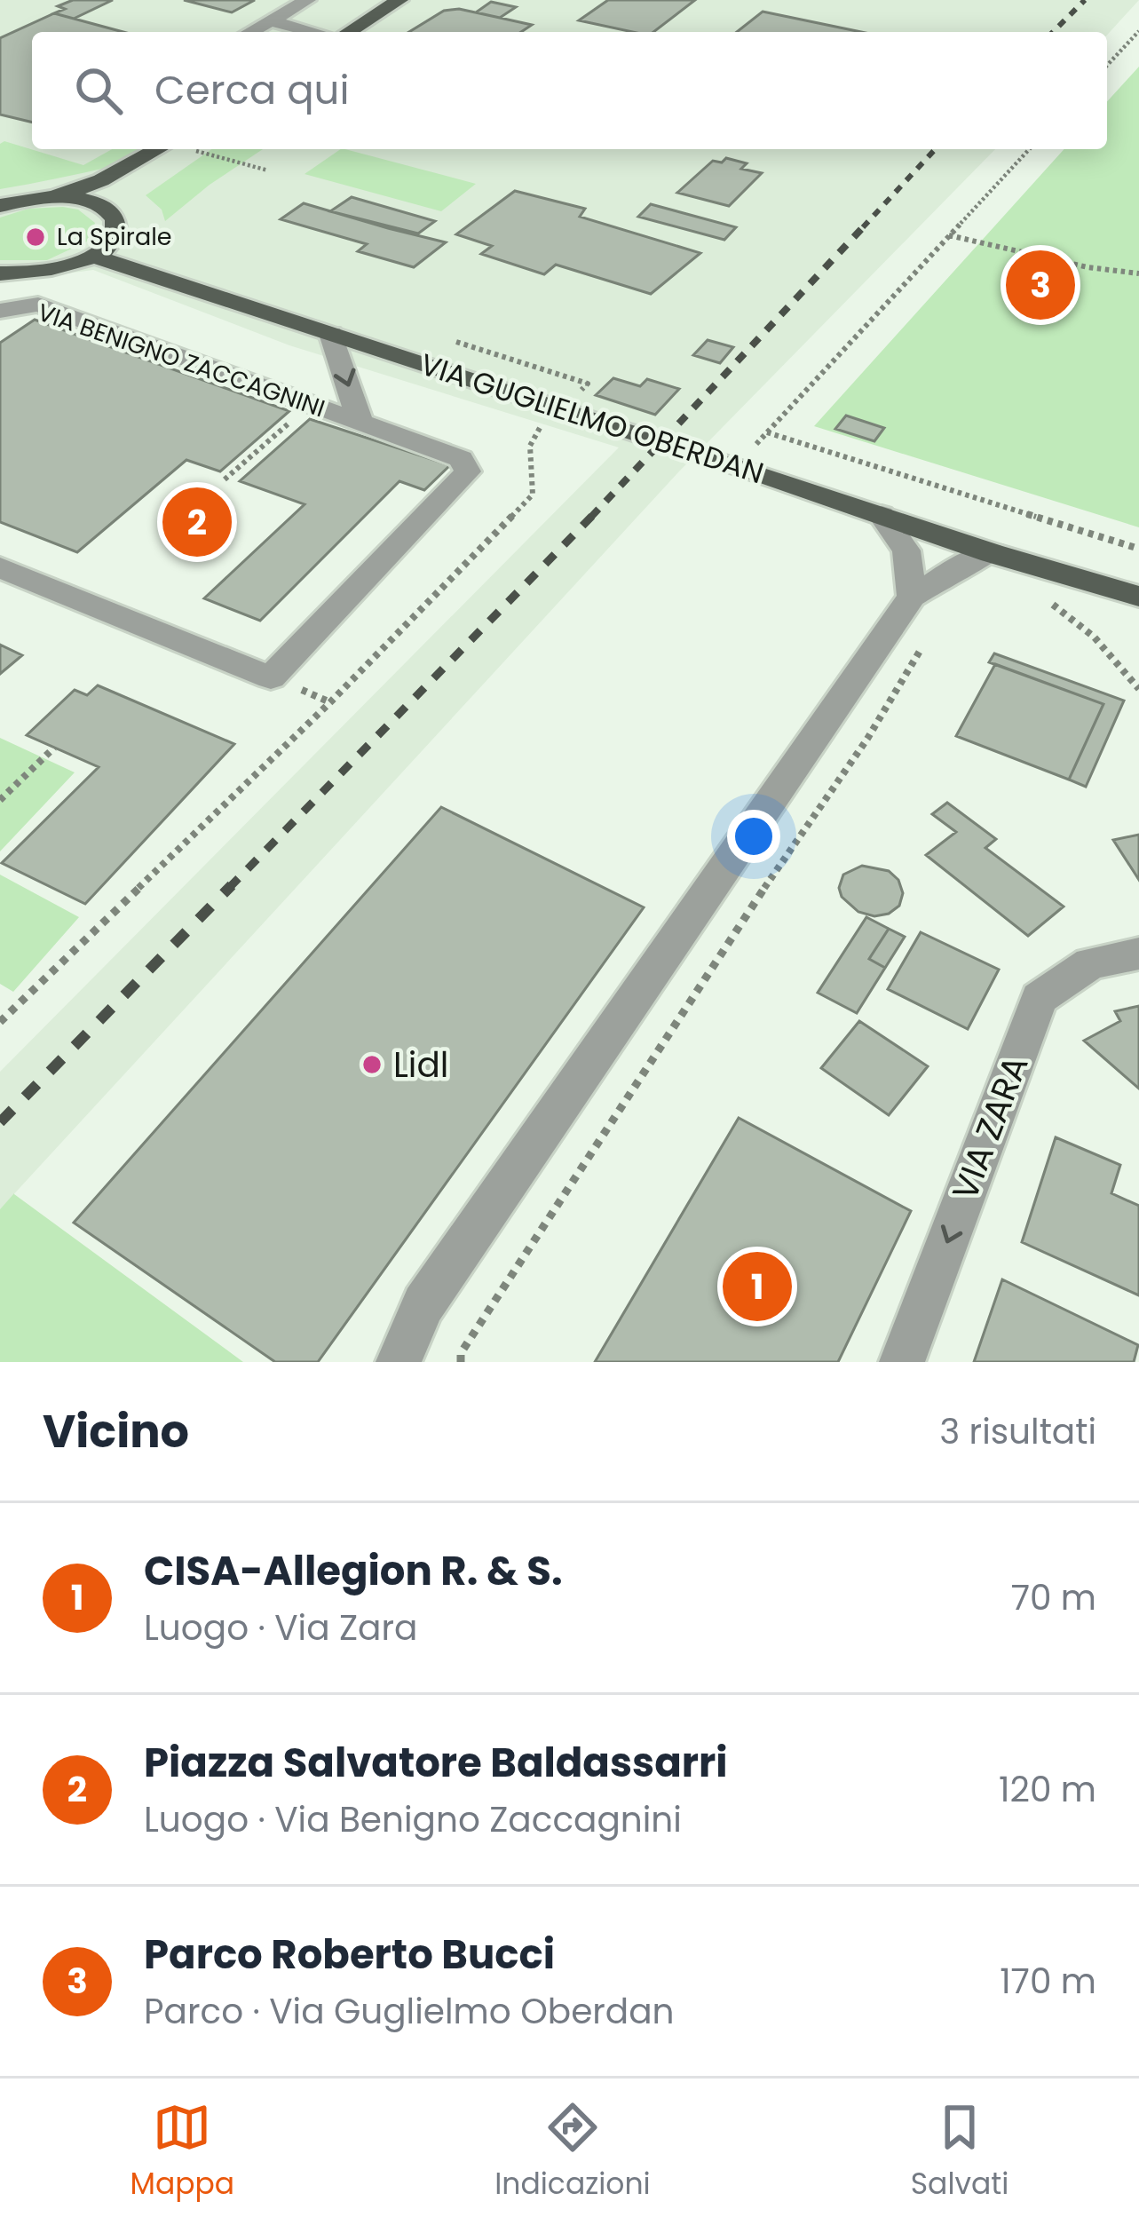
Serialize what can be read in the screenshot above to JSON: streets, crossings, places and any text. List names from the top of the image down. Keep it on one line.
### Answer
{"streets":{"main road":["VIA GUGLIELMO OBERDAN"],"street":["VIA BENIGNO ZACCAGNINI","VIA ZARA"]},"crossings":[["VIA BENIGNO ZACCAGNINI","VIA GUGLIELMO OBERDAN"]],"one_way":["VIA ZARA"],"places":["La Spirale","Lidl"],"page":{"search":"Cerca qui","pins":["3","2","1"],"heading":["Vicino","3 risultati"],"list":[{"mark":"1","name":"CISA-Allegion R. & S.","note":"Luogo · Via Zara","value":"70 m"},{"mark":"2","name":"Piazza Salvatore Baldassarri","note":"Luogo · Via Benigno Zaccagnini","value":"120 m"},{"mark":"3","name":"Parco Roberto Bucci","note":"Parco · Via Guglielmo Oberdan","value":"170 m"}],"nav":["Mappa","Indicazioni","Salvati"]}}
